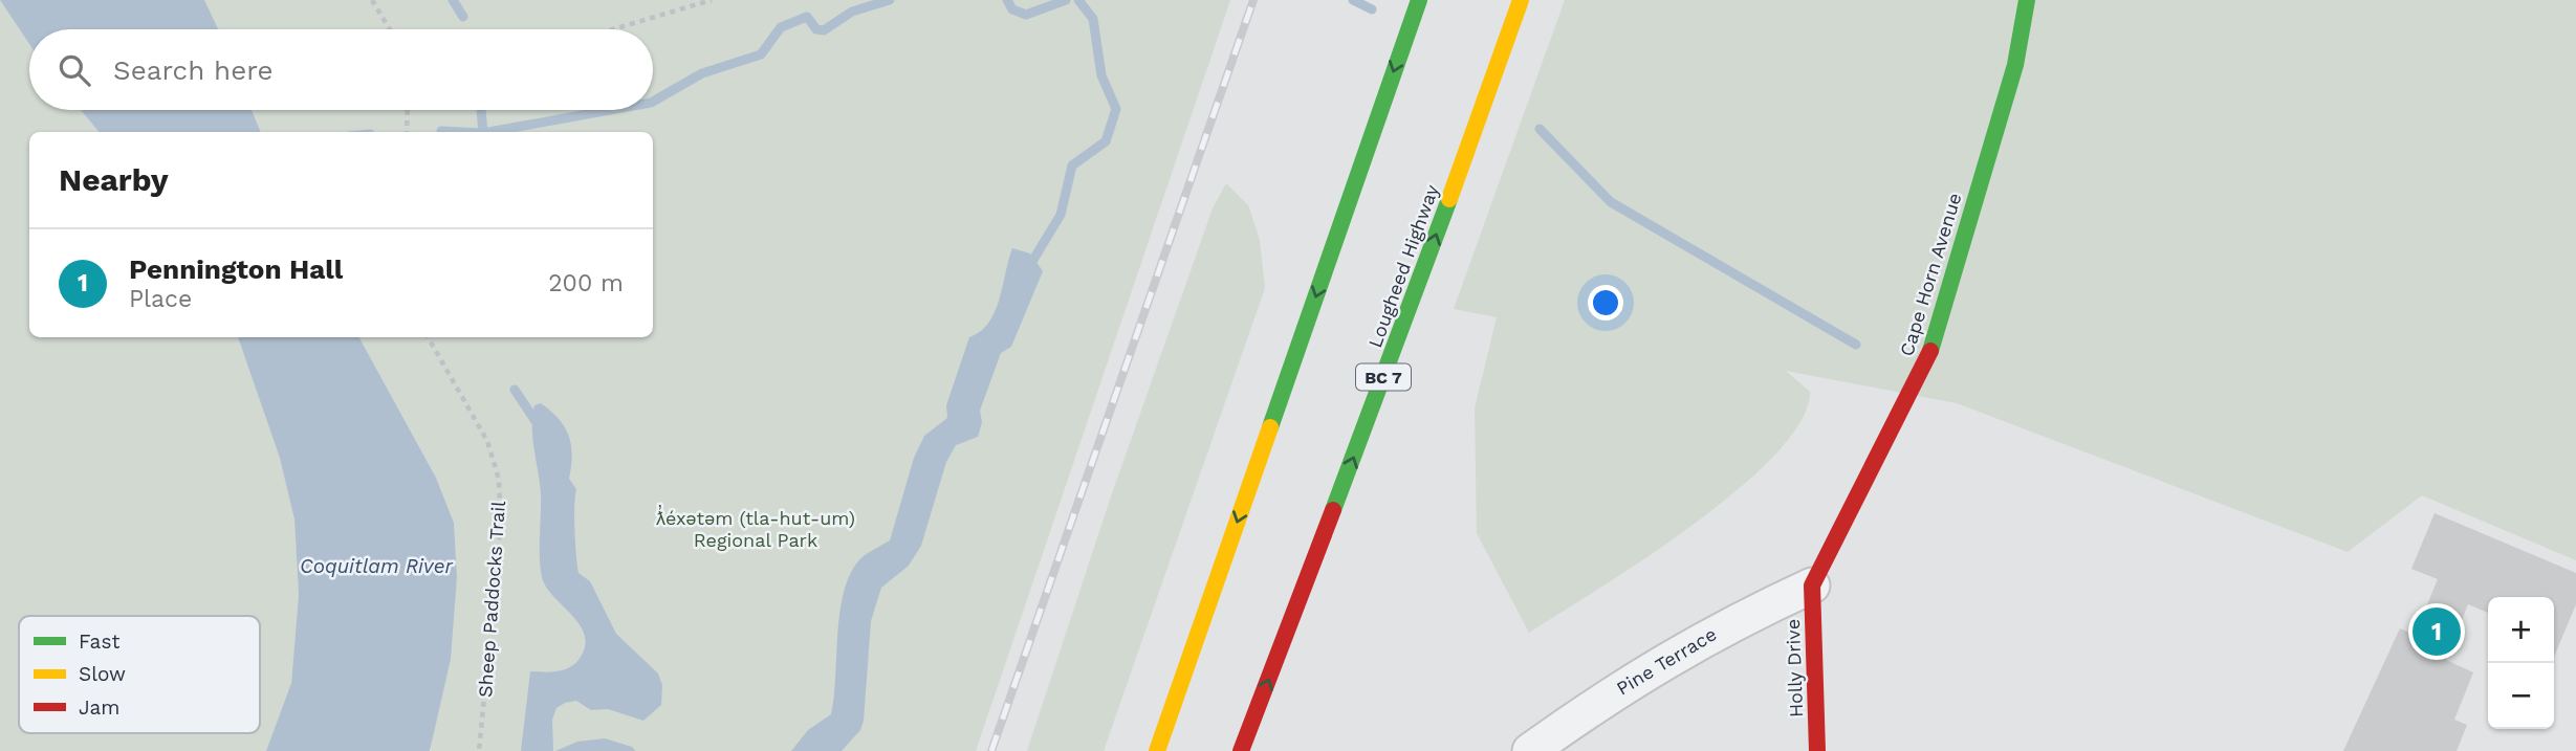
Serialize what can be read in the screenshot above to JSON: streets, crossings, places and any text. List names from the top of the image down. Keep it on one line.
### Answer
{"streets":{"main road":["Lougheed Highway","Cape Horn Avenue","BC 7","Holly Drive"],"street":["Pine Terrace"],"path":["Sheep Paddocks Trail"]},"crossings":[["Cape Horn Avenue","Pine Terrace"],["Cape Horn Avenue","Holly Drive"],["Pine Terrace","Holly Drive"]],"water":["Coquitlam River"],"parks":["ƛ̓éxətəm (tla-hut-um) Regional Park"],"legend":["Fast","Slow","Jam"],"page":{"search":"Search here","heading":"Nearby","list":[{"mark":"1","name":"Pennington Hall","note":"Place","value":"200 m"}],"map_buttons":["+","−"],"pins":"1"}}
